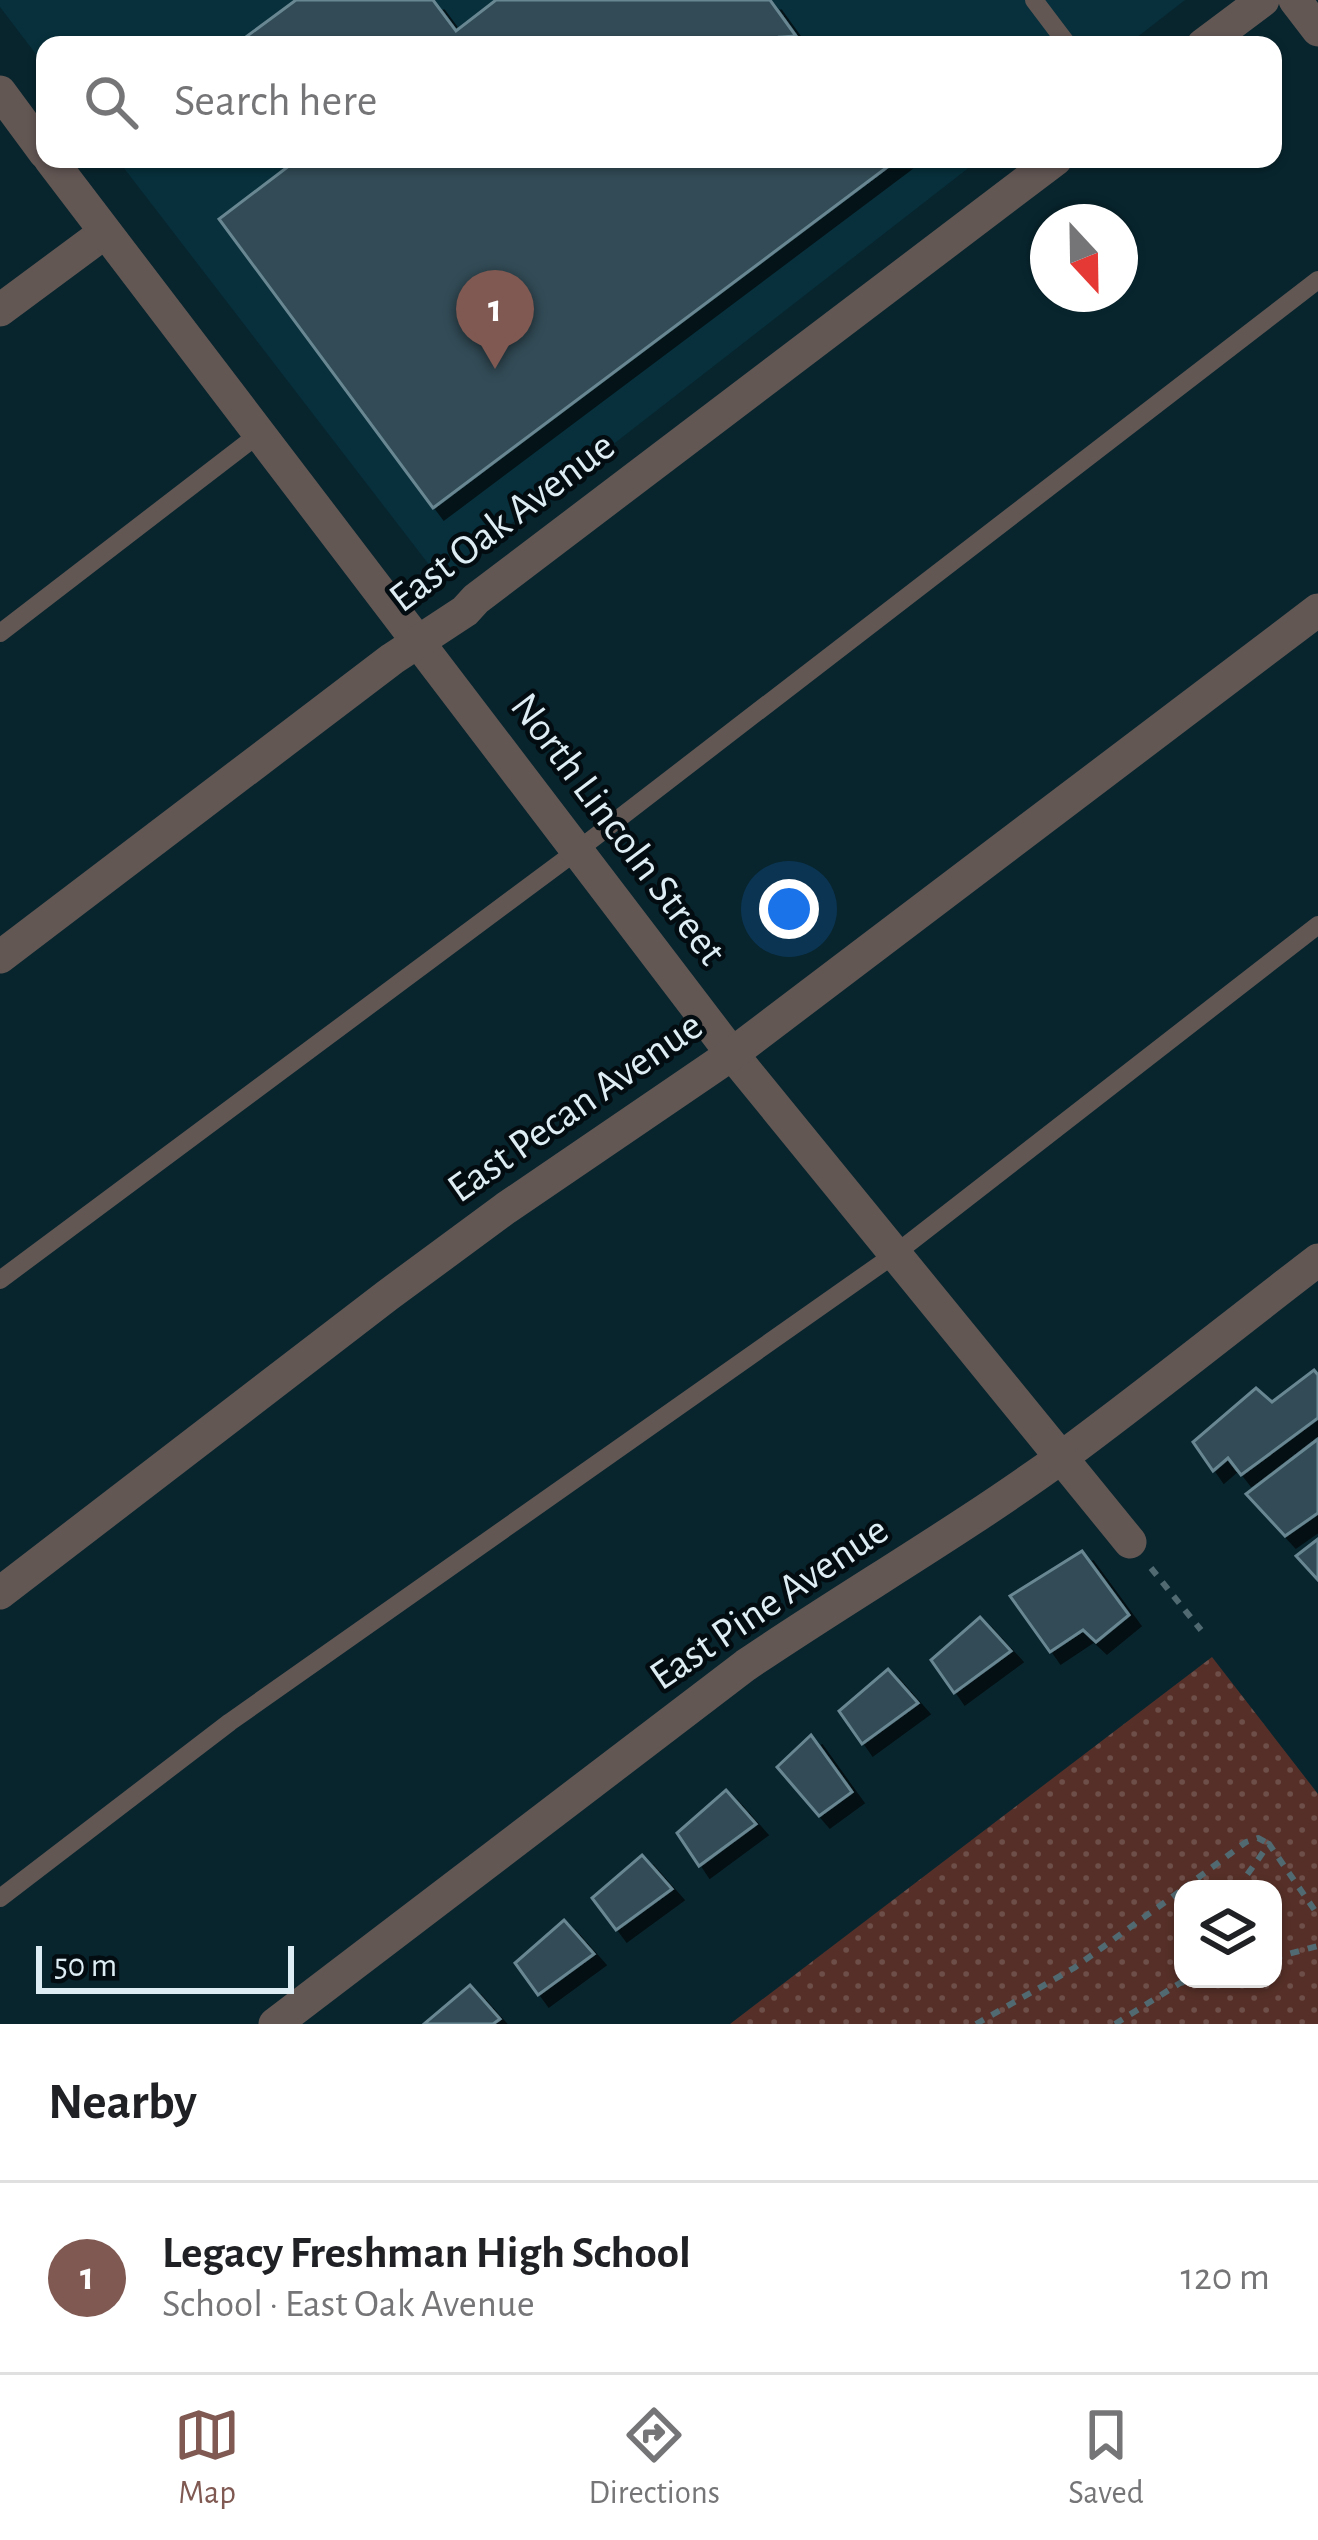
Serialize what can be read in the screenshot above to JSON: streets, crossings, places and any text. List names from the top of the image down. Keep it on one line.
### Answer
{"streets":{"street":["East Oak Avenue","North Lincoln Street","East Pecan Avenue","East Pine Avenue"]},"crossings":[["East Oak Avenue","North Lincoln Street"],["North Lincoln Street","East Pecan Avenue"],["North Lincoln Street","East Pine Avenue"]],"scale_bar":"50 m","north":"bottom","page":{"search":"Search here","pins":"1","scale":"50 m","heading":"Nearby","list":[{"mark":"1","name":"Legacy Freshman High School","note":"School · East Oak Avenue","value":"120 m"}],"nav":["Map","Directions","Saved"]}}
